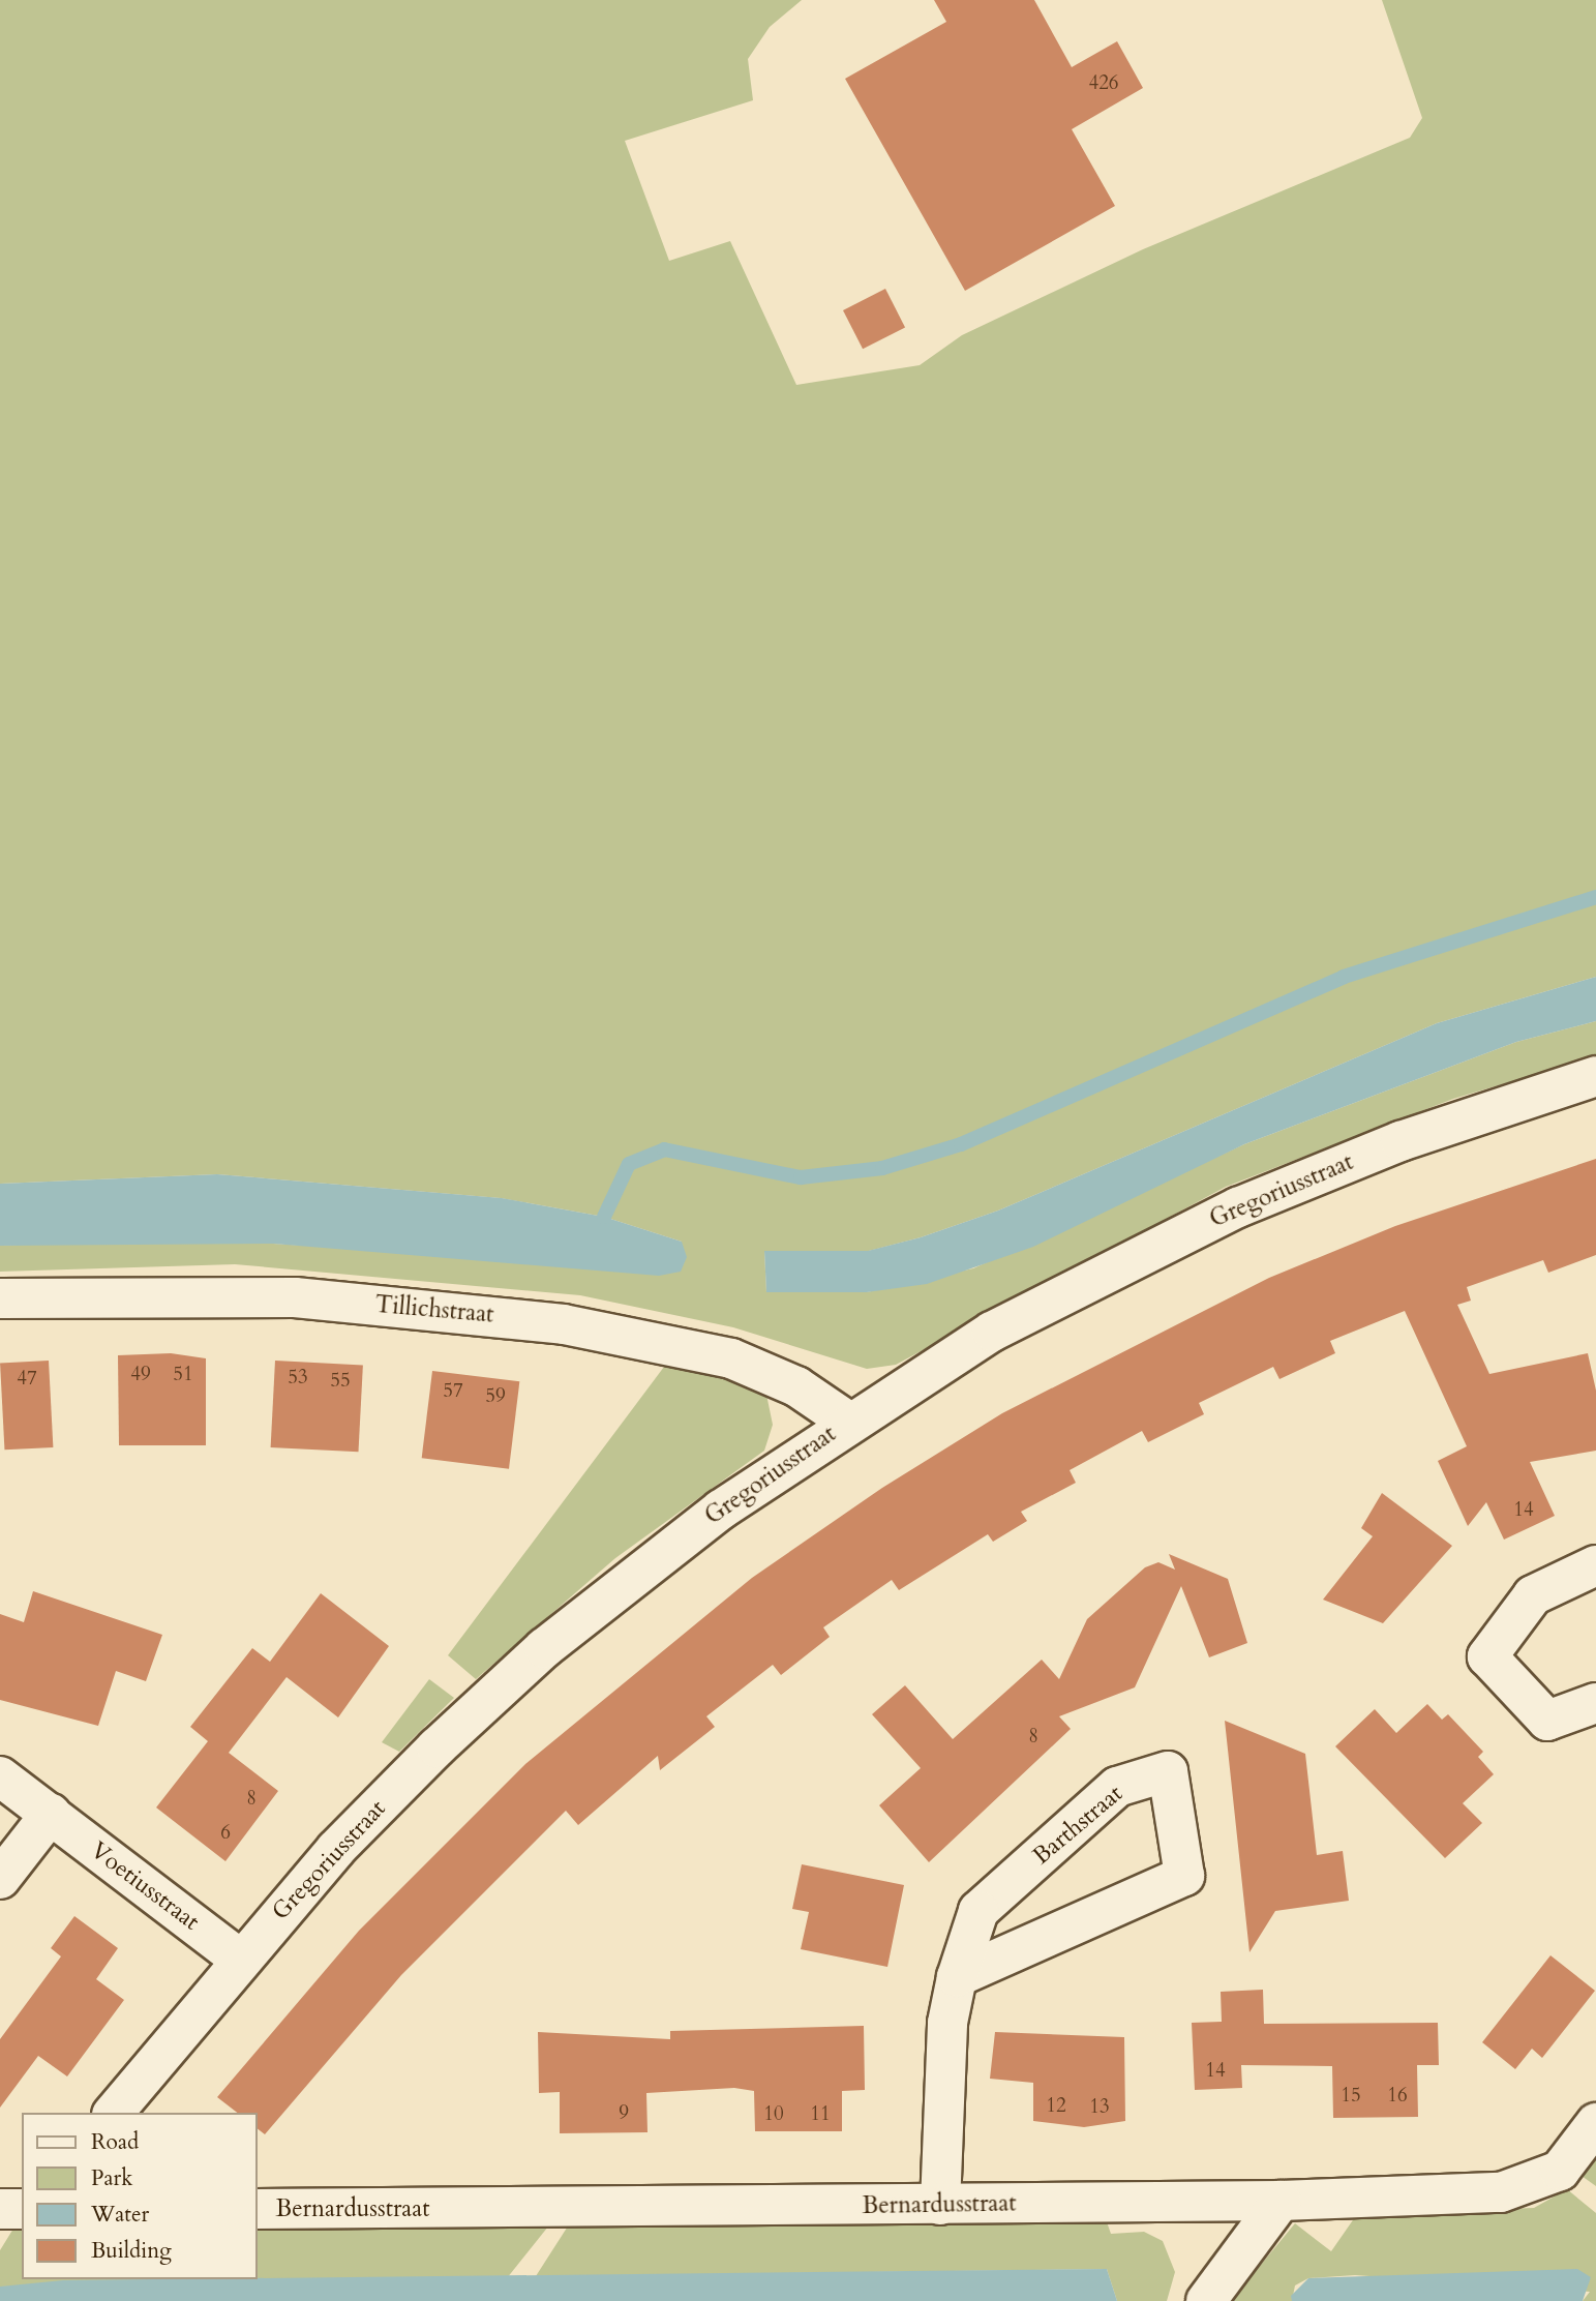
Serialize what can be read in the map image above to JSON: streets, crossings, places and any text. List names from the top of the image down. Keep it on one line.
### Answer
{"streets":{"street":["Gregoriusstraat","Tillichstraat","Barthstraat","Voetiusstraat","Bernardusstraat"]},"crossings":[["Gregoriusstraat","Tillichstraat"],["Gregoriusstraat","Voetiusstraat"],["Barthstraat","Bernardusstraat"]],"house_numbers":["426","49","51","53","47","55","57","59","14","8","8","6","14","15","16","12","13","9","10","11"],"legend":["Road","Park","Water","Building"]}
